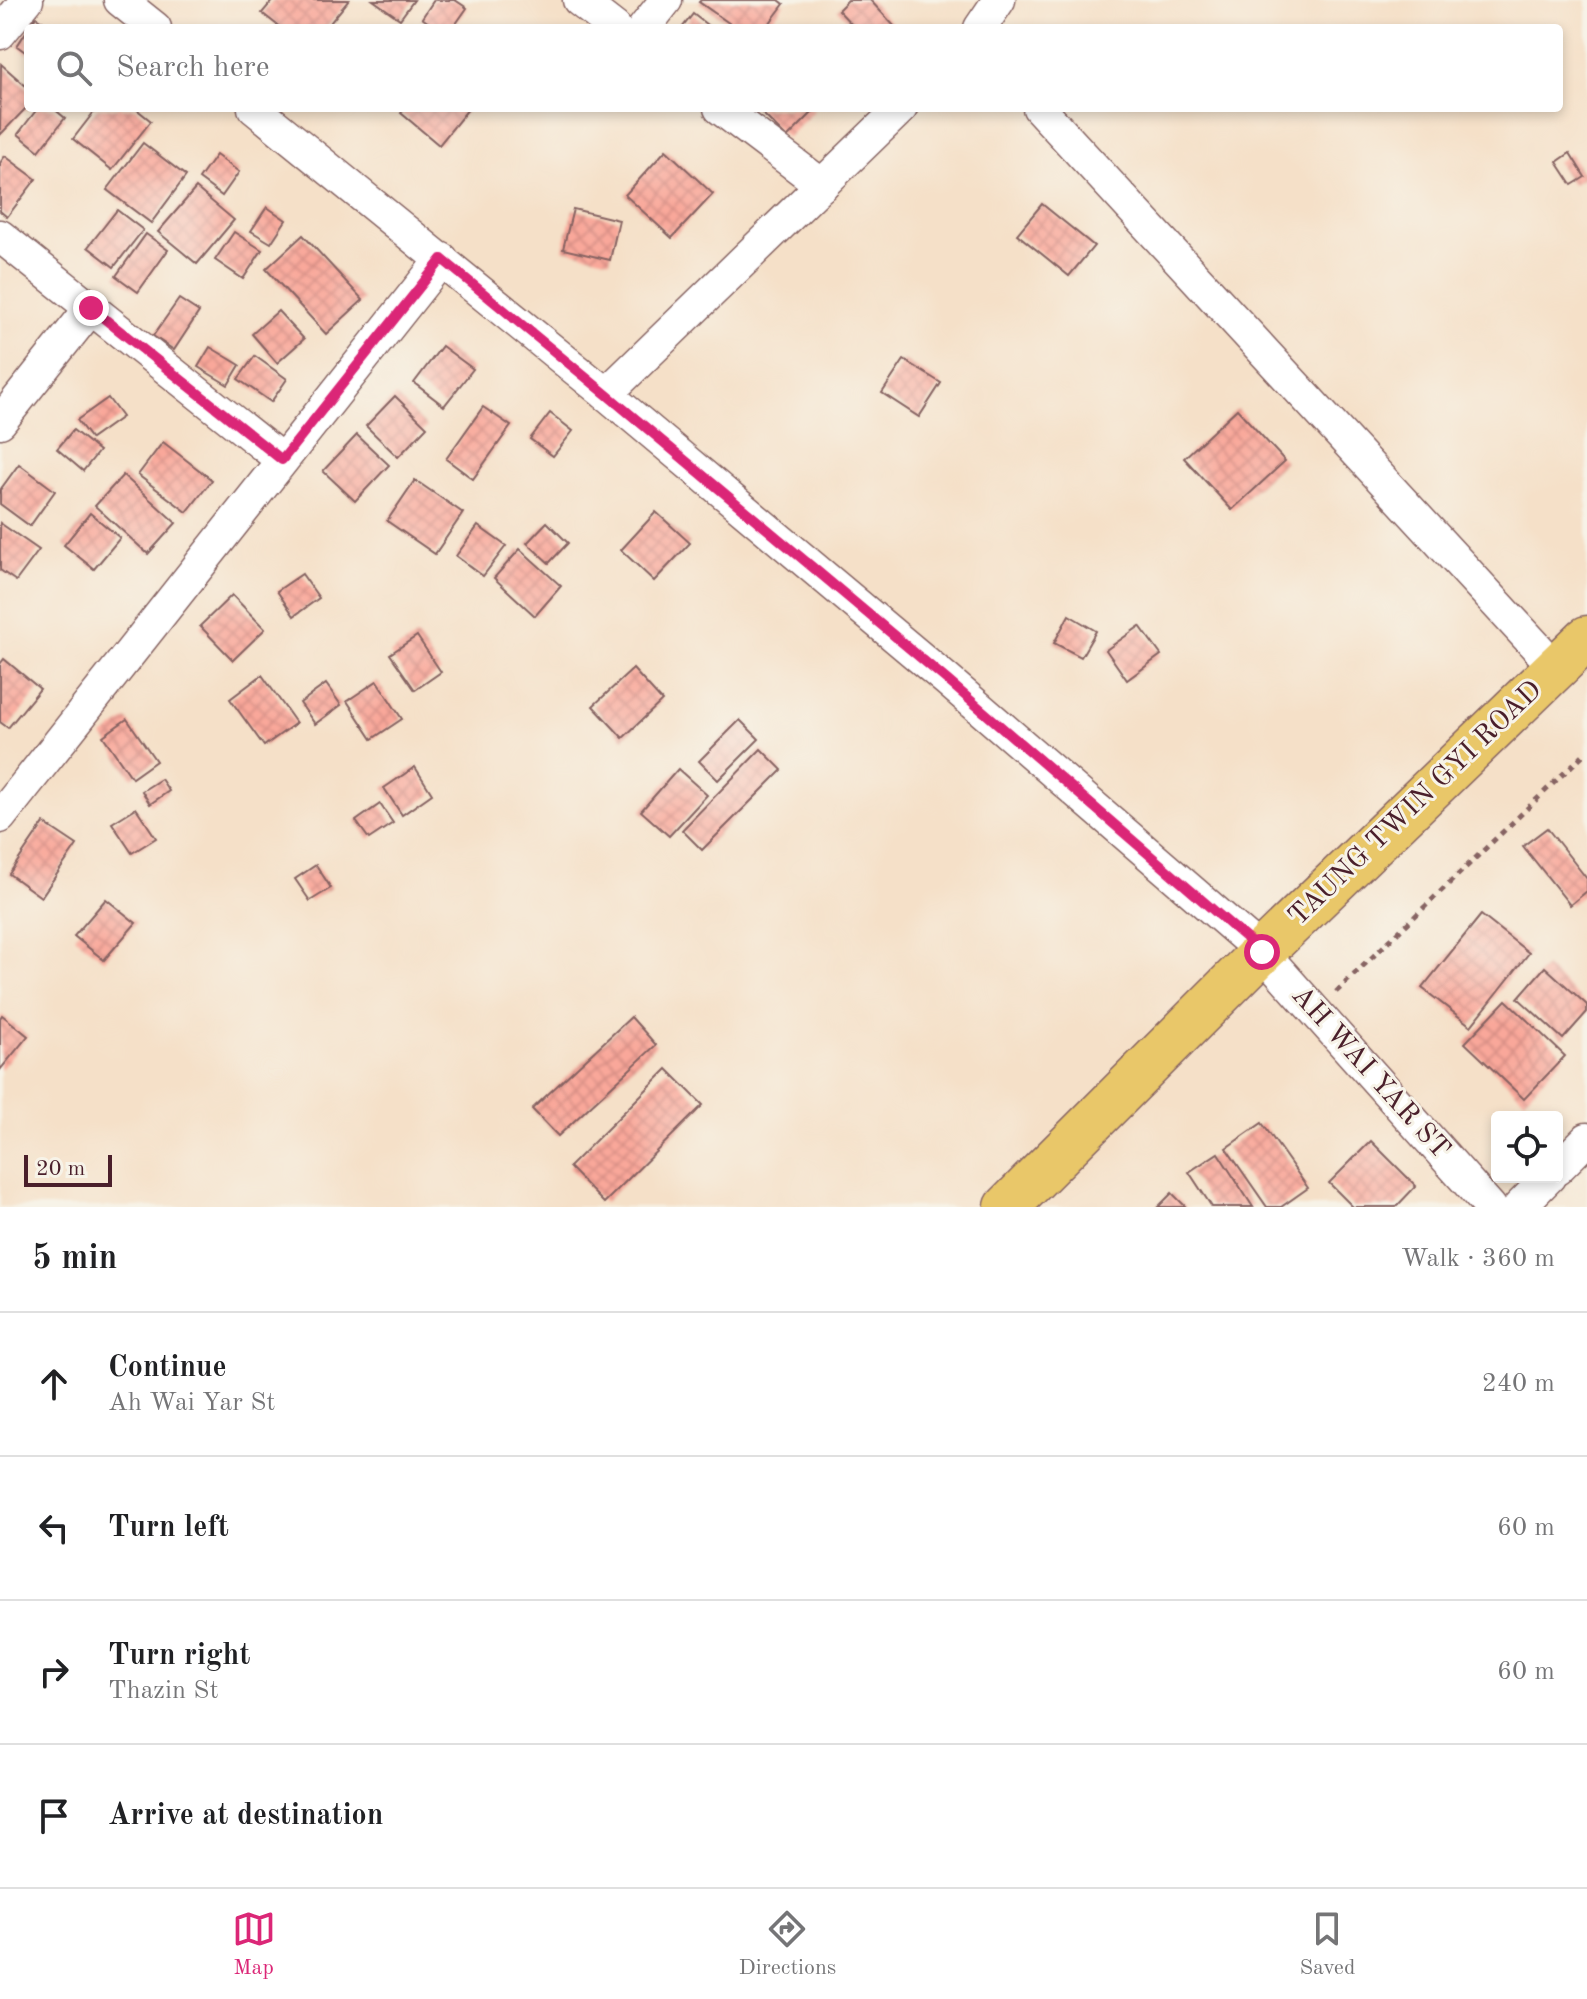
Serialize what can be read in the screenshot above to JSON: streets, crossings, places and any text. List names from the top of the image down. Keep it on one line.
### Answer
{"streets":{"highway":["TAUNG TWIN GYI ROAD"],"street":["AH WAI YAR ST"]},"crossings":[["TAUNG TWIN GYI ROAD","AH WAI YAR ST"]],"scale_bar":"20 m","page":{"search":"Search here","scale":"20 m","heading":["5 min","Walk · 360 m"],"list":[["Continue","Ah Wai Yar St","240 m"],["Turn left","60 m"],["Turn right","Thazin St","60 m"],"Arrive at destination"],"nav":["Map","Directions","Saved"]}}
